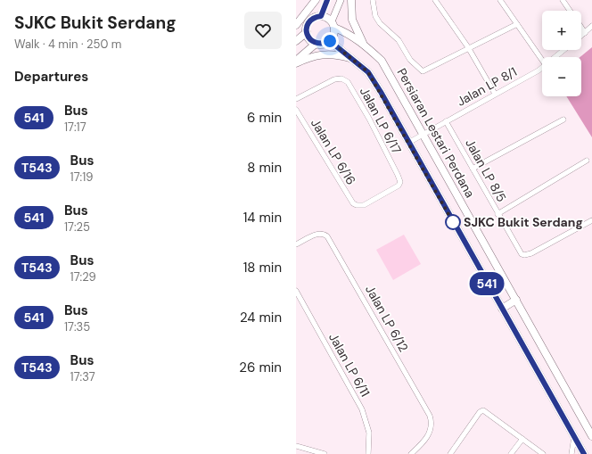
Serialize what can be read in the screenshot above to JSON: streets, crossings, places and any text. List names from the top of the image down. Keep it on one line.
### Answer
{"streets":{"main road":["Persiaran Lestari Perdana"],"street":["Jalan LP 8/1","Jalan LP 6/17","Jalan LP 6/16","Jalan LP 8/5","Jalan LP 6/12","Jalan LP 6/11"]},"crossings":[["Jalan LP 8/1","Persiaran Lestari Perdana"],["Jalan LP 8/1","Jalan LP 8/5"],["Jalan LP 6/17","Jalan LP 6/16"]],"places":["SJKC Bukit Serdang"],"lines":["bus line 541"],"page":{"heading":[["SJKC Bukit Serdang","Walk · 4 min · 250 m"],"Departures"],"on_map":"541","map_buttons":["+","−"],"list":[{"mark":"541","name":"Bus","note":"17:17","value":"6 min"},{"mark":"T543","name":"Bus","note":"17:19","value":"8 min"},{"mark":"541","name":"Bus","note":"17:25","value":"14 min"},{"mark":"T543","name":"Bus","note":"17:29","value":"18 min"},{"mark":"541","name":"Bus","note":"17:35","value":"24 min"},{"mark":"T543","name":"Bus","note":"17:37","value":"26 min"}]}}
